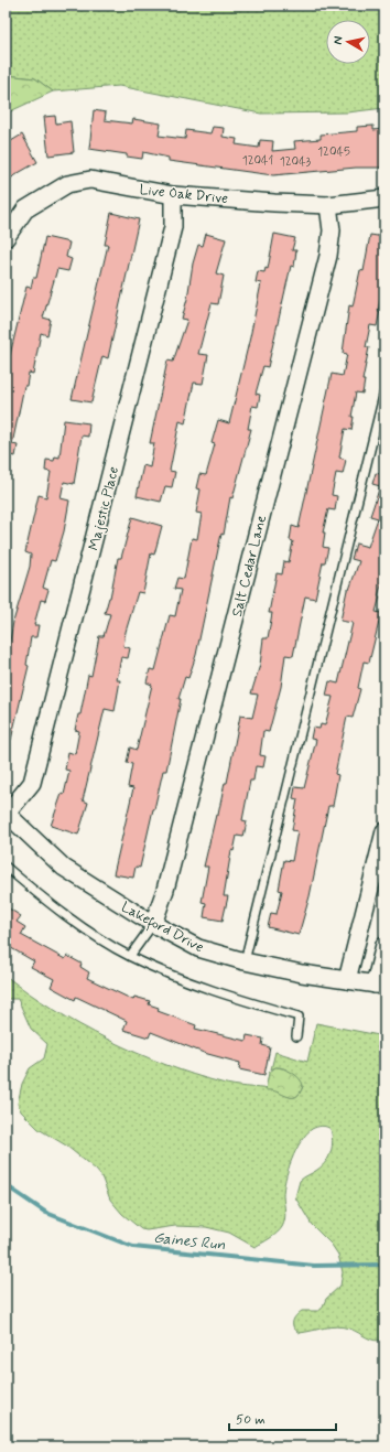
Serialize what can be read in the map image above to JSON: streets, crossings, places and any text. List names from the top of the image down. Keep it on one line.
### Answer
{"streets":{"street":["Live Oak Drive","Majestic Place","Salt Cedar Lane","Lakeford Drive"]},"crossings":[["Live Oak Drive","Majestic Place"],["Live Oak Drive","Salt Cedar Lane"],["Majestic Place","Lakeford Drive"],["Salt Cedar Lane","Lakeford Drive"]],"water":["Gaines Run"],"house_numbers":["12045","12041","12043"],"scale_bar":"50 m","north":"left"}
